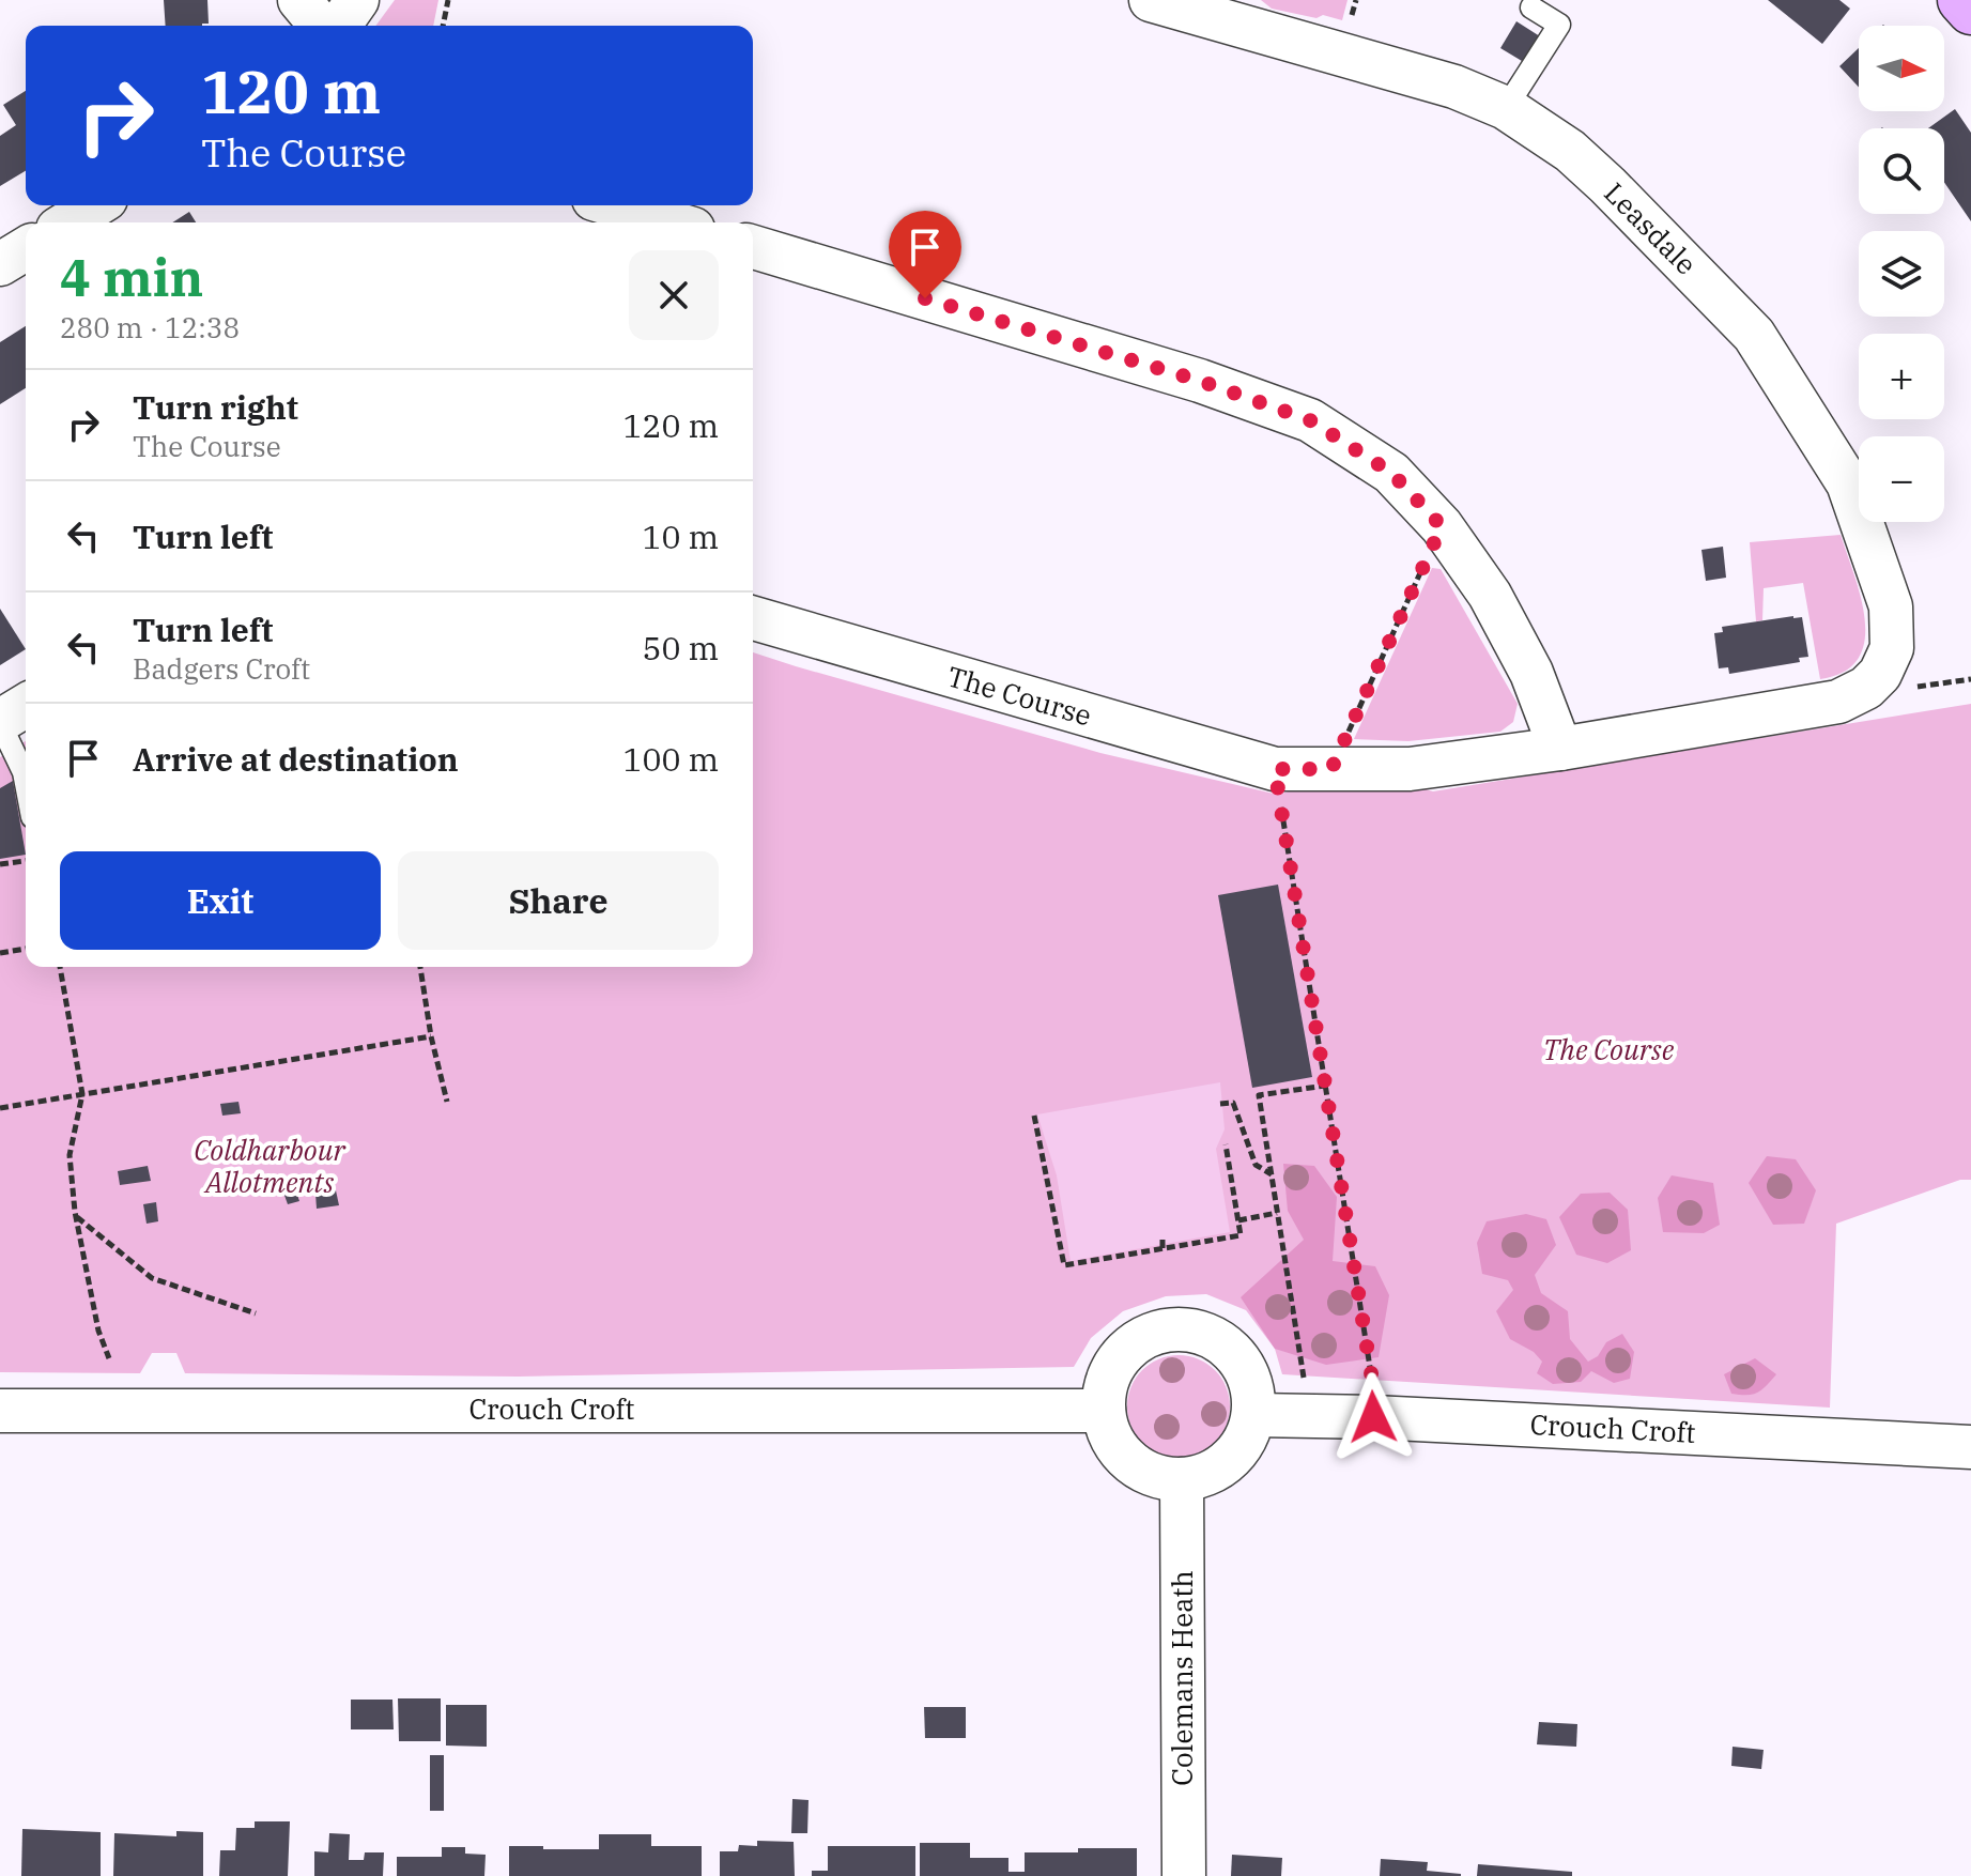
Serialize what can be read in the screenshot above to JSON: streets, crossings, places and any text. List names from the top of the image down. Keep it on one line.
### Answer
{"streets":{"street":["Leasdale","The Course","Crouch Croft","Colemans Heath"]},"crossings":[["Leasdale","The Course"],["Crouch Croft","Colemans Heath"]],"parks":["The Course","Coldharbour Allotments"],"north":"right","page":{"map_buttons":["+","−"],"turn":["120 m","The Course"],"heading":["4 min","280 m · 12:38"],"list":[{"name":"Turn right","note":"The Course","value":"120 m"},{"name":"Turn left","value":"10 m"},{"name":"Turn left","note":"Badgers Croft","value":"50 m"},{"name":"Arrive at destination","value":"100 m"}],"buttons":["Exit","Share"]}}
